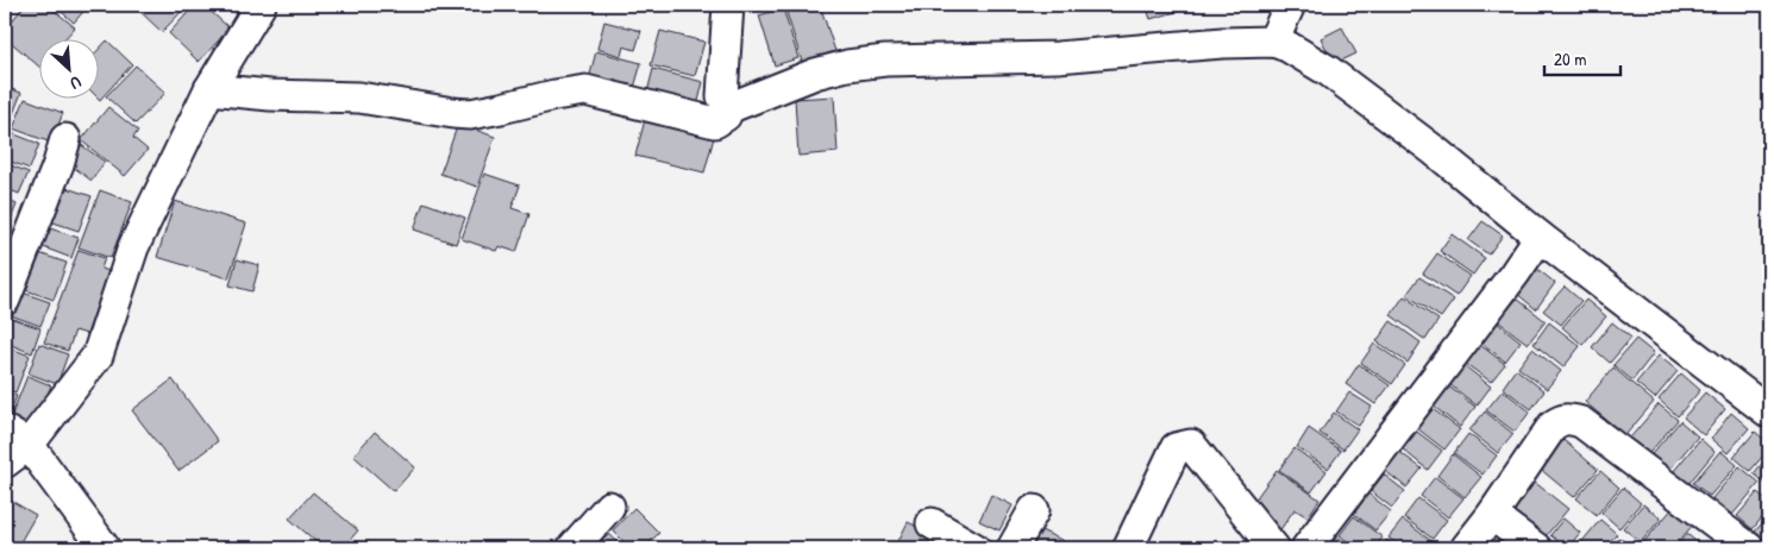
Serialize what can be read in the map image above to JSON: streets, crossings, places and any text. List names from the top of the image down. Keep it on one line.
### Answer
{"scale_bar":"20 m","north":"bottom right"}
